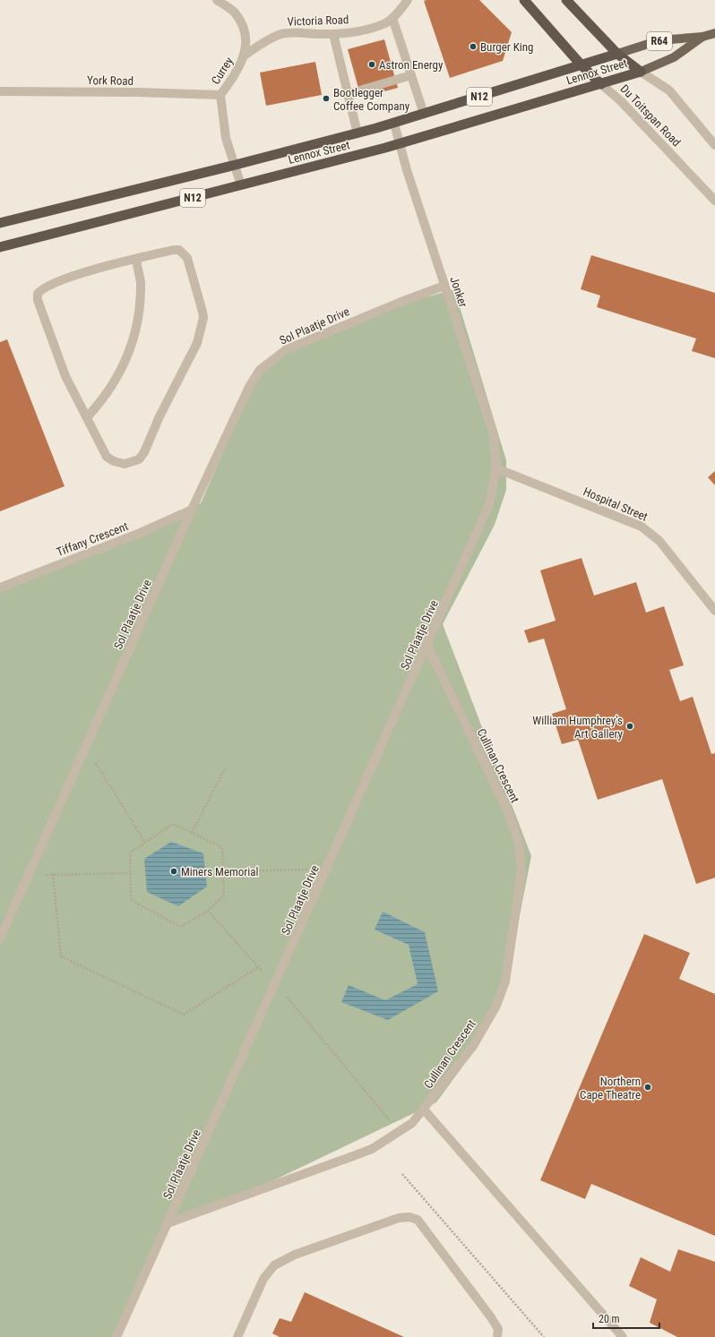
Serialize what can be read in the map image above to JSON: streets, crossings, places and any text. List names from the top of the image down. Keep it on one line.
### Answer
{"streets":{"highway":["Lennox Street","N12","Du Toitspan Road"],"main road":["R64"],"street":["Victoria Road","Currey","York Road","Jonker","Sol Plaatje Drive","Hospital Street","Tiffany Crescent","Cullinan Crescent"]},"crossings":[["Victoria Road","Currey"],["R64","Lennox Street"],["R64","Du Toitspan Road"],["Currey","Lennox Street"],["Currey","York Road"],["Lennox Street","Du Toitspan Road"],["Lennox Street","Jonker"],["Jonker","Sol Plaatje Drive"],["Jonker","Hospital Street"],["Sol Plaatje Drive","Hospital Street"],["Sol Plaatje Drive","Tiffany Crescent"],["Sol Plaatje Drive","Cullinan Crescent"]],"places":["Burger King","Astron Energy","Bootlegger Coffee Company","William Humphrey's Art Gallery","Miners Memorial","Northern Cape Theatre"],"scale_bar":"20 m"}
